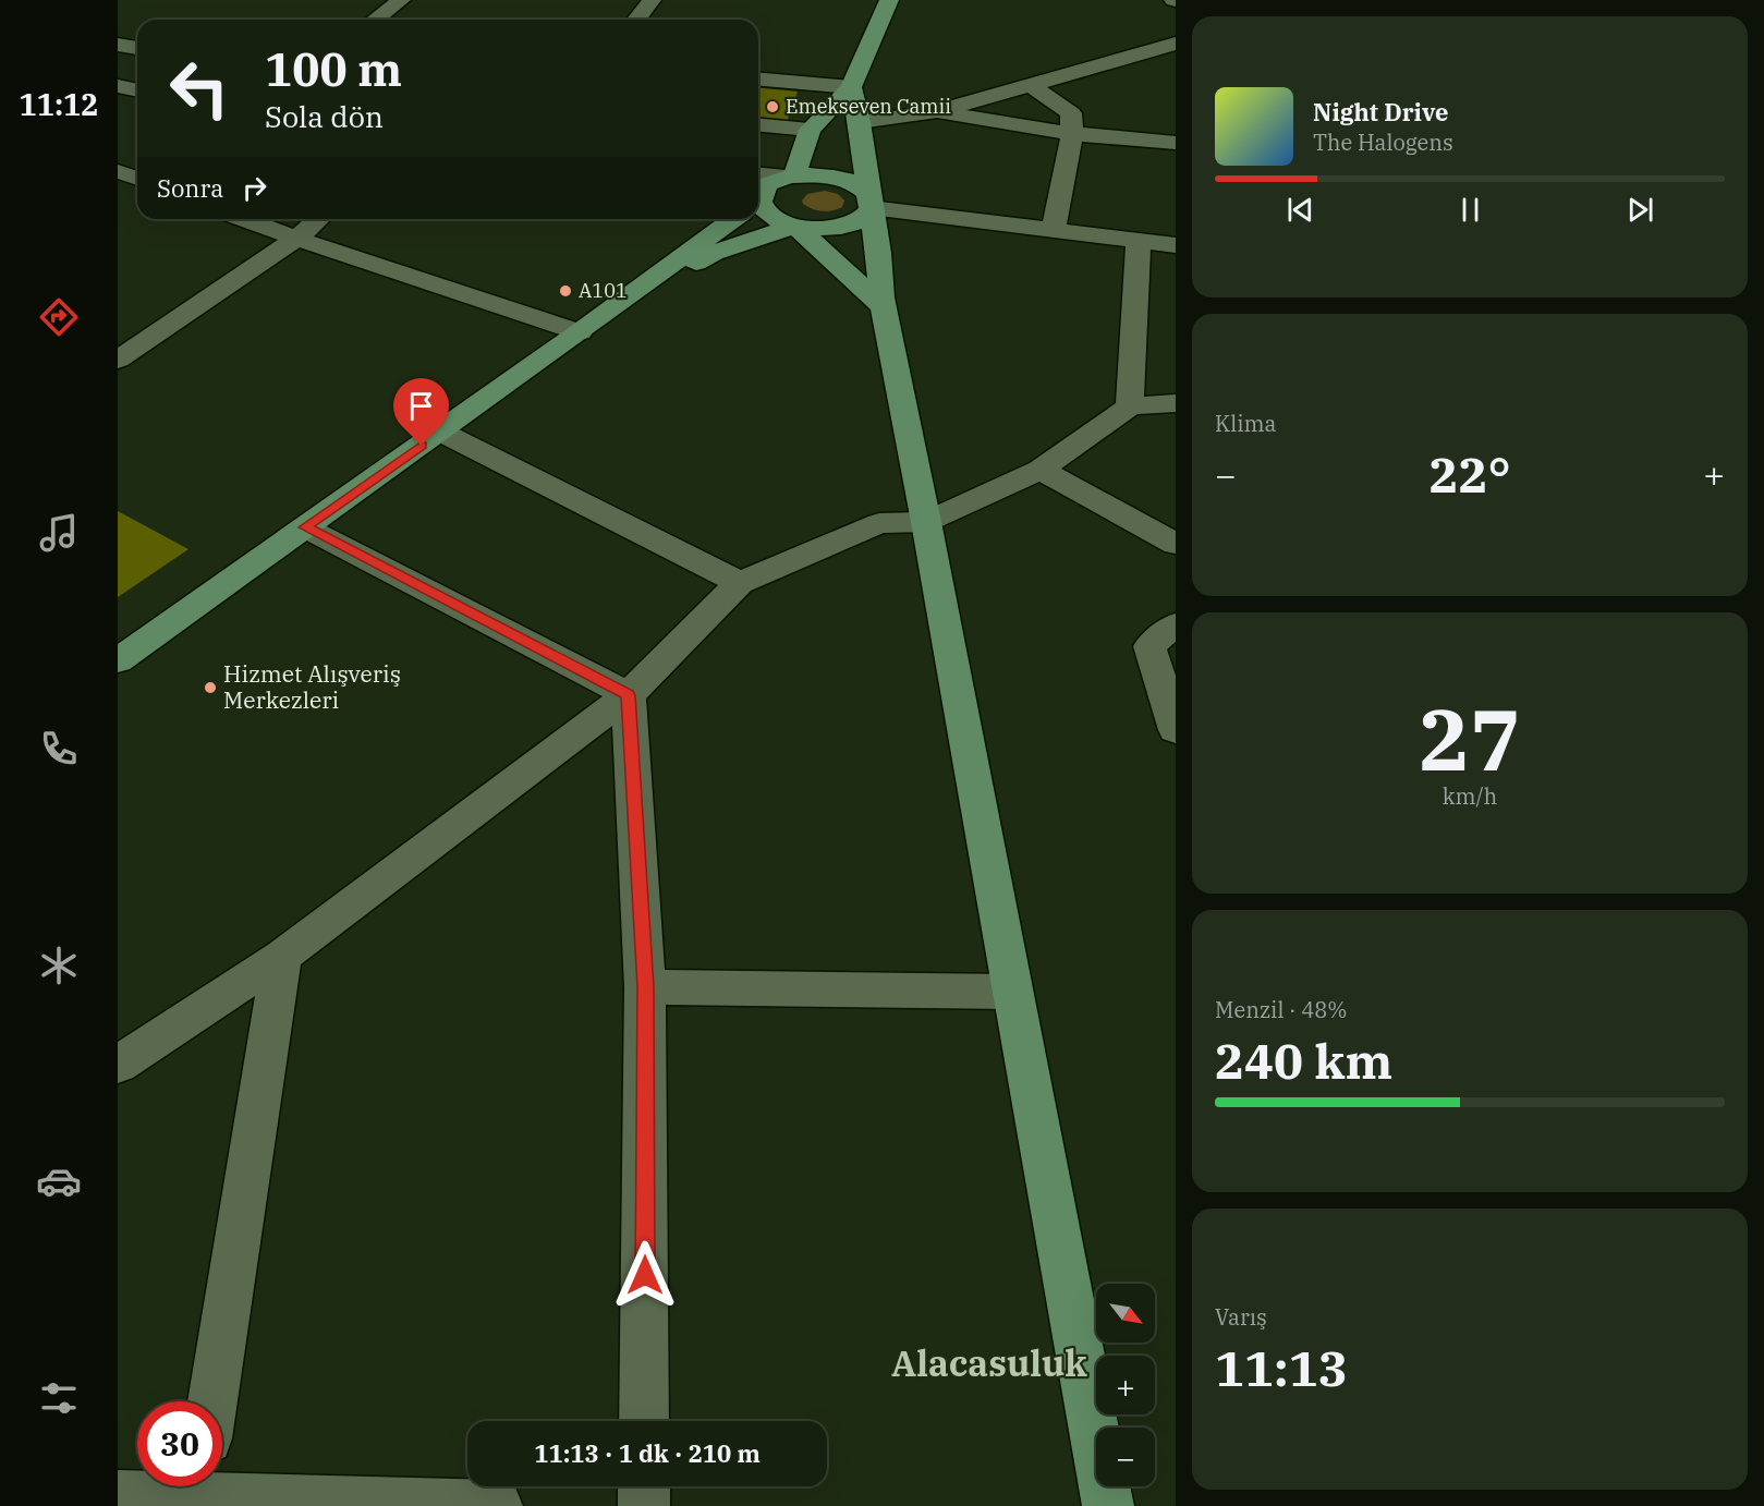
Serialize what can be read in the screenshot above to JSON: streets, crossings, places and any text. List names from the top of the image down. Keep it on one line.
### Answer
{"districts":["Alacasuluk"],"places":["Emekseven Camii","A101","Hizmet Alışveriş Merkezleri"],"north":"bottom right","page":{"tabs":"11:12","turn":["100 m","Sola dön"],"song":["Night Drive","The Halogens"],"then":"Sonra","tile":["Klima",["27","km/h"],["Menzil · 48%","240 km"],["Varış","11:13"]],"heat":["−","22°","+"],"map_buttons":["+","−"],"limit":"30","trip":"11:13 · 1 dk · 210 m"}}
